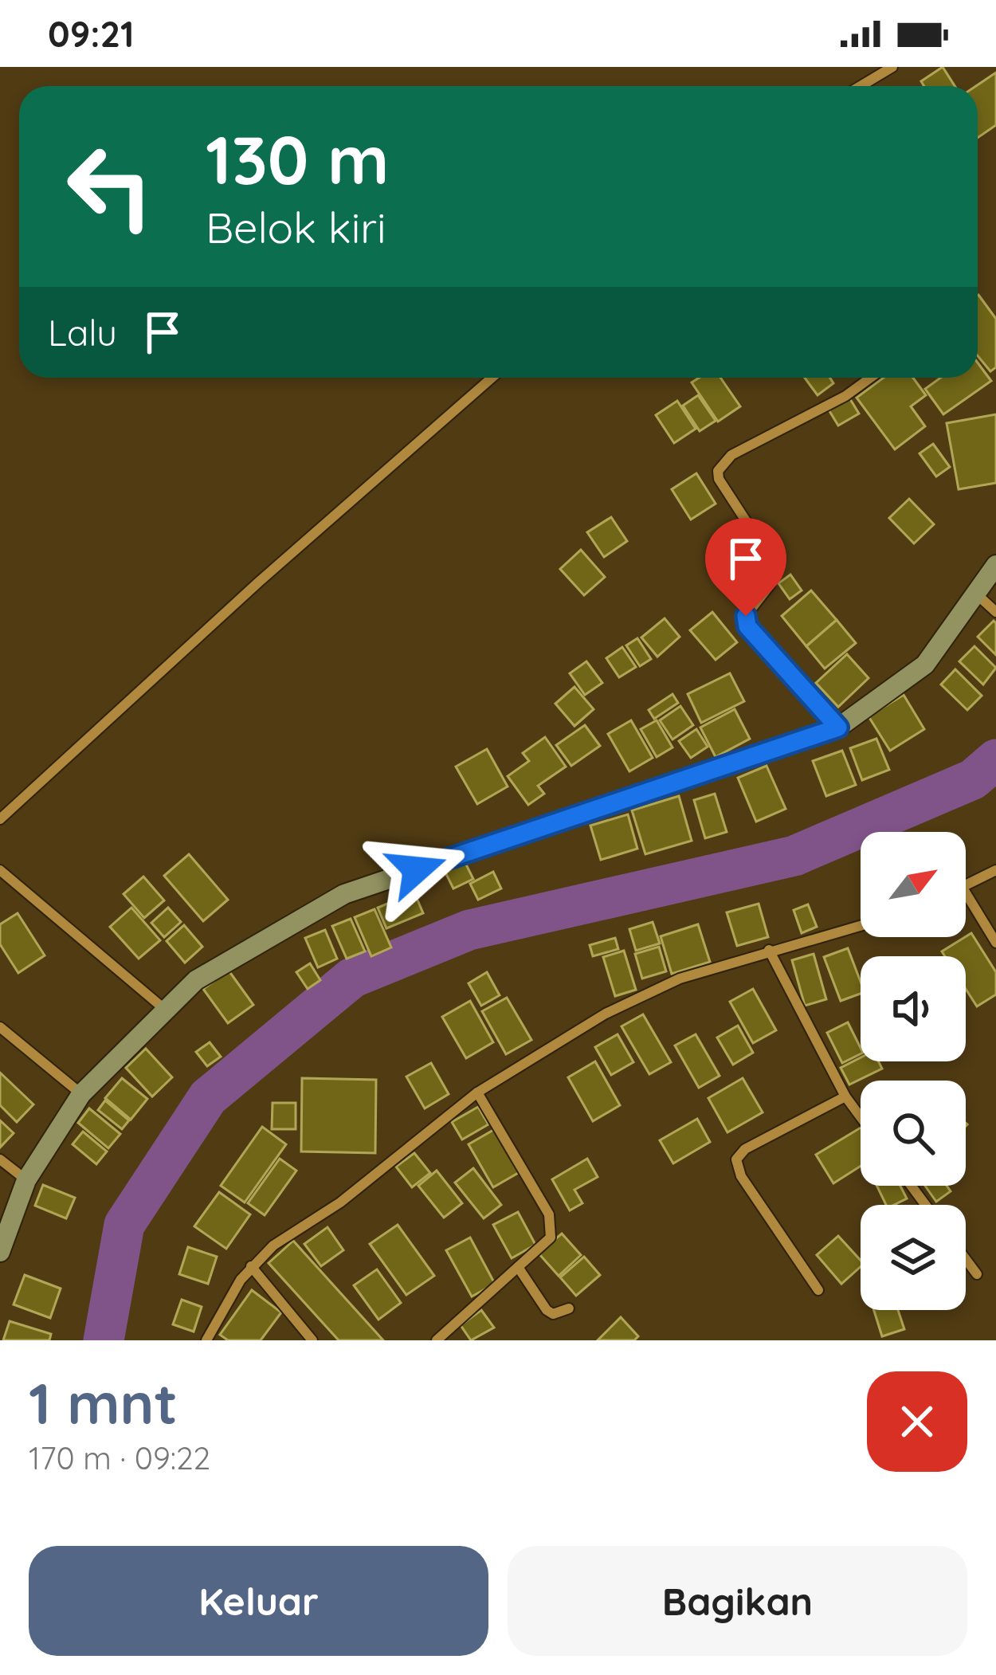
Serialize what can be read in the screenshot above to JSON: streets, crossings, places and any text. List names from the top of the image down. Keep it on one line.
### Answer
{"north":"top right","page":{"status":"09:21","turn":["130 m","Belok kiri"],"then":"Lalu","heading":["1 mnt","170 m · 09:22"],"buttons":["Keluar","Bagikan"]}}
